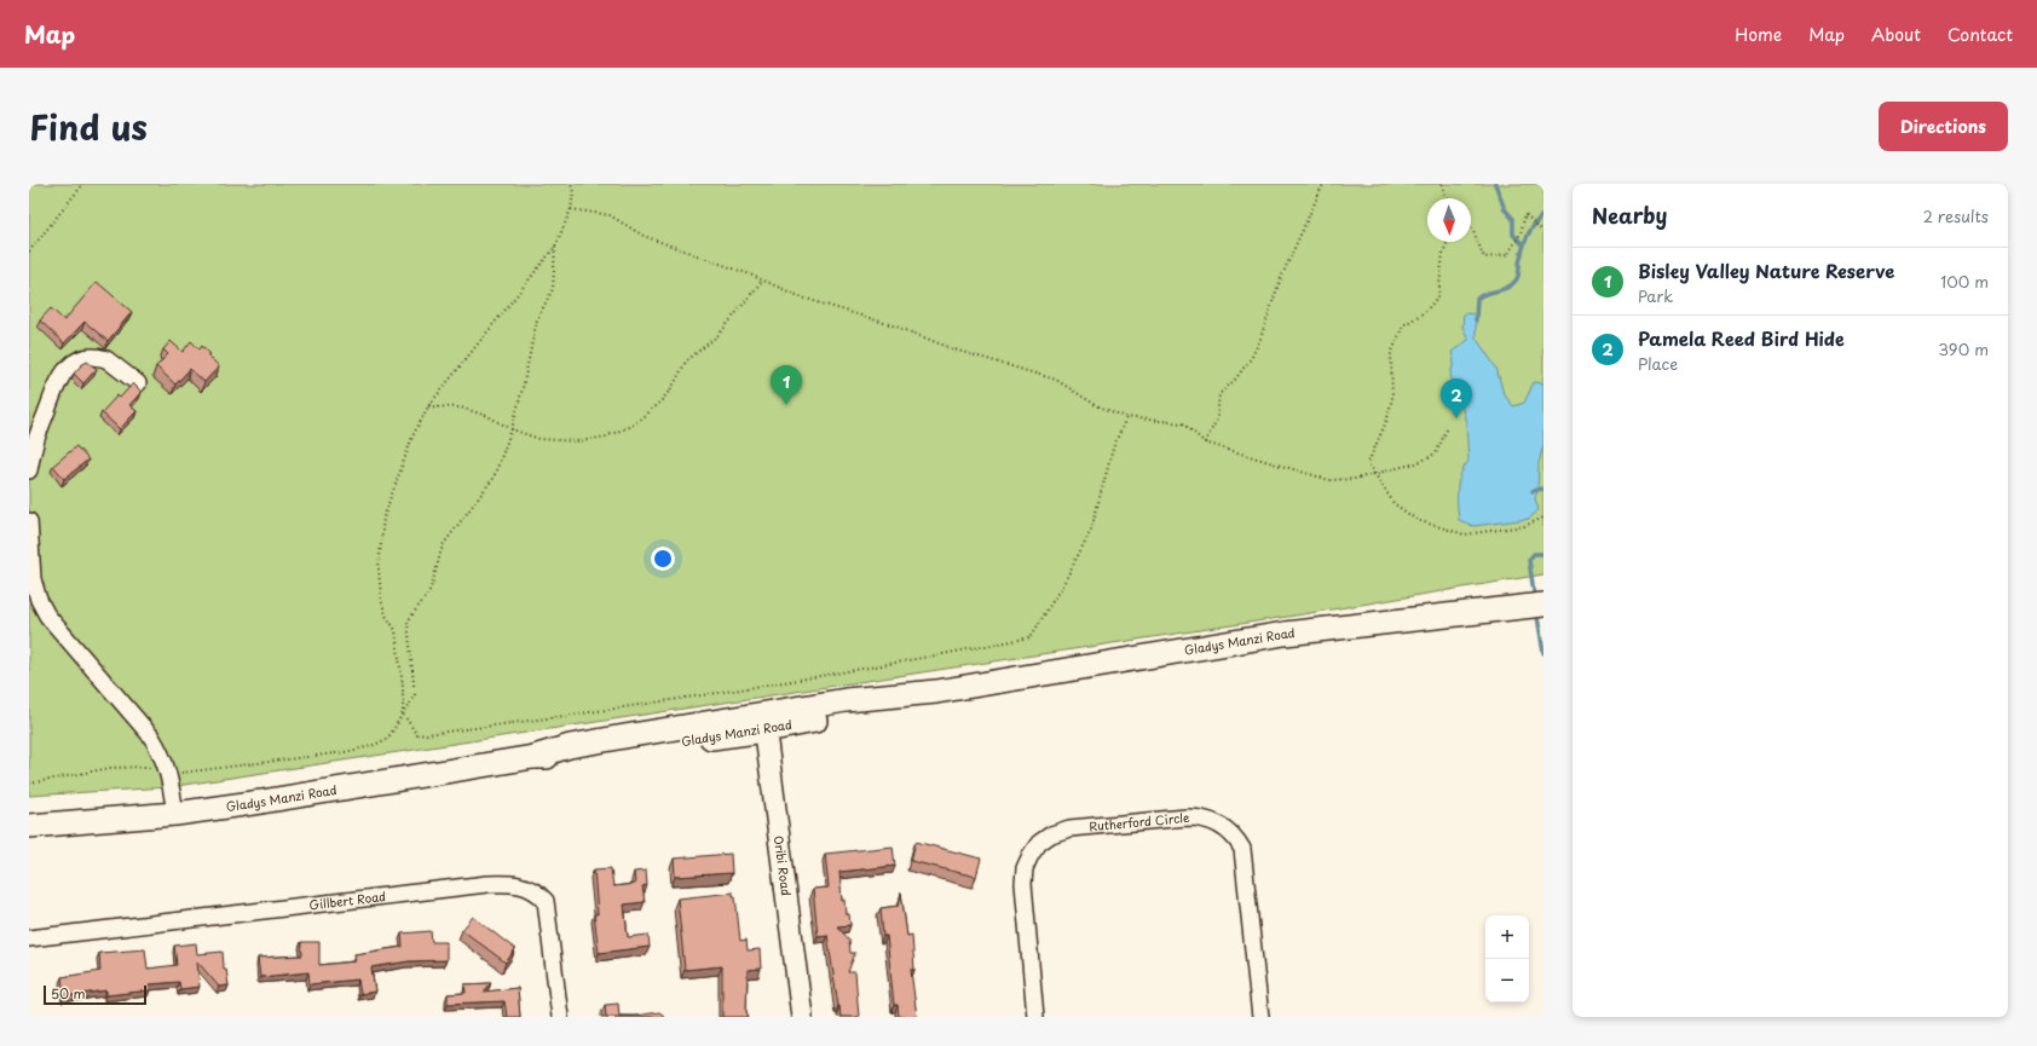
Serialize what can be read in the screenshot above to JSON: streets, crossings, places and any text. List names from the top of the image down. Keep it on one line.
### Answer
{"streets":{"main road":["Gladys Manzi Road"],"street":["Rutherford Circle","Oribi Road","Gillbert Road"]},"crossings":[["Gladys Manzi Road","Oribi Road"]],"scale_bar":"50 m","north":"bottom","page":{"header":"Map","nav":["Home","Map","About","Contact"],"title":"Find us","buttons":"Directions","heading":["Nearby","2 results"],"list":[{"mark":"1","name":"Bisley Valley Nature Reserve","note":"Park","value":"100 m"},{"mark":"2","name":"Pamela Reed Bird Hide","note":"Place","value":"390 m"}],"pins":["1","2"],"map_buttons":["+","−"],"scale":"50 m"}}
